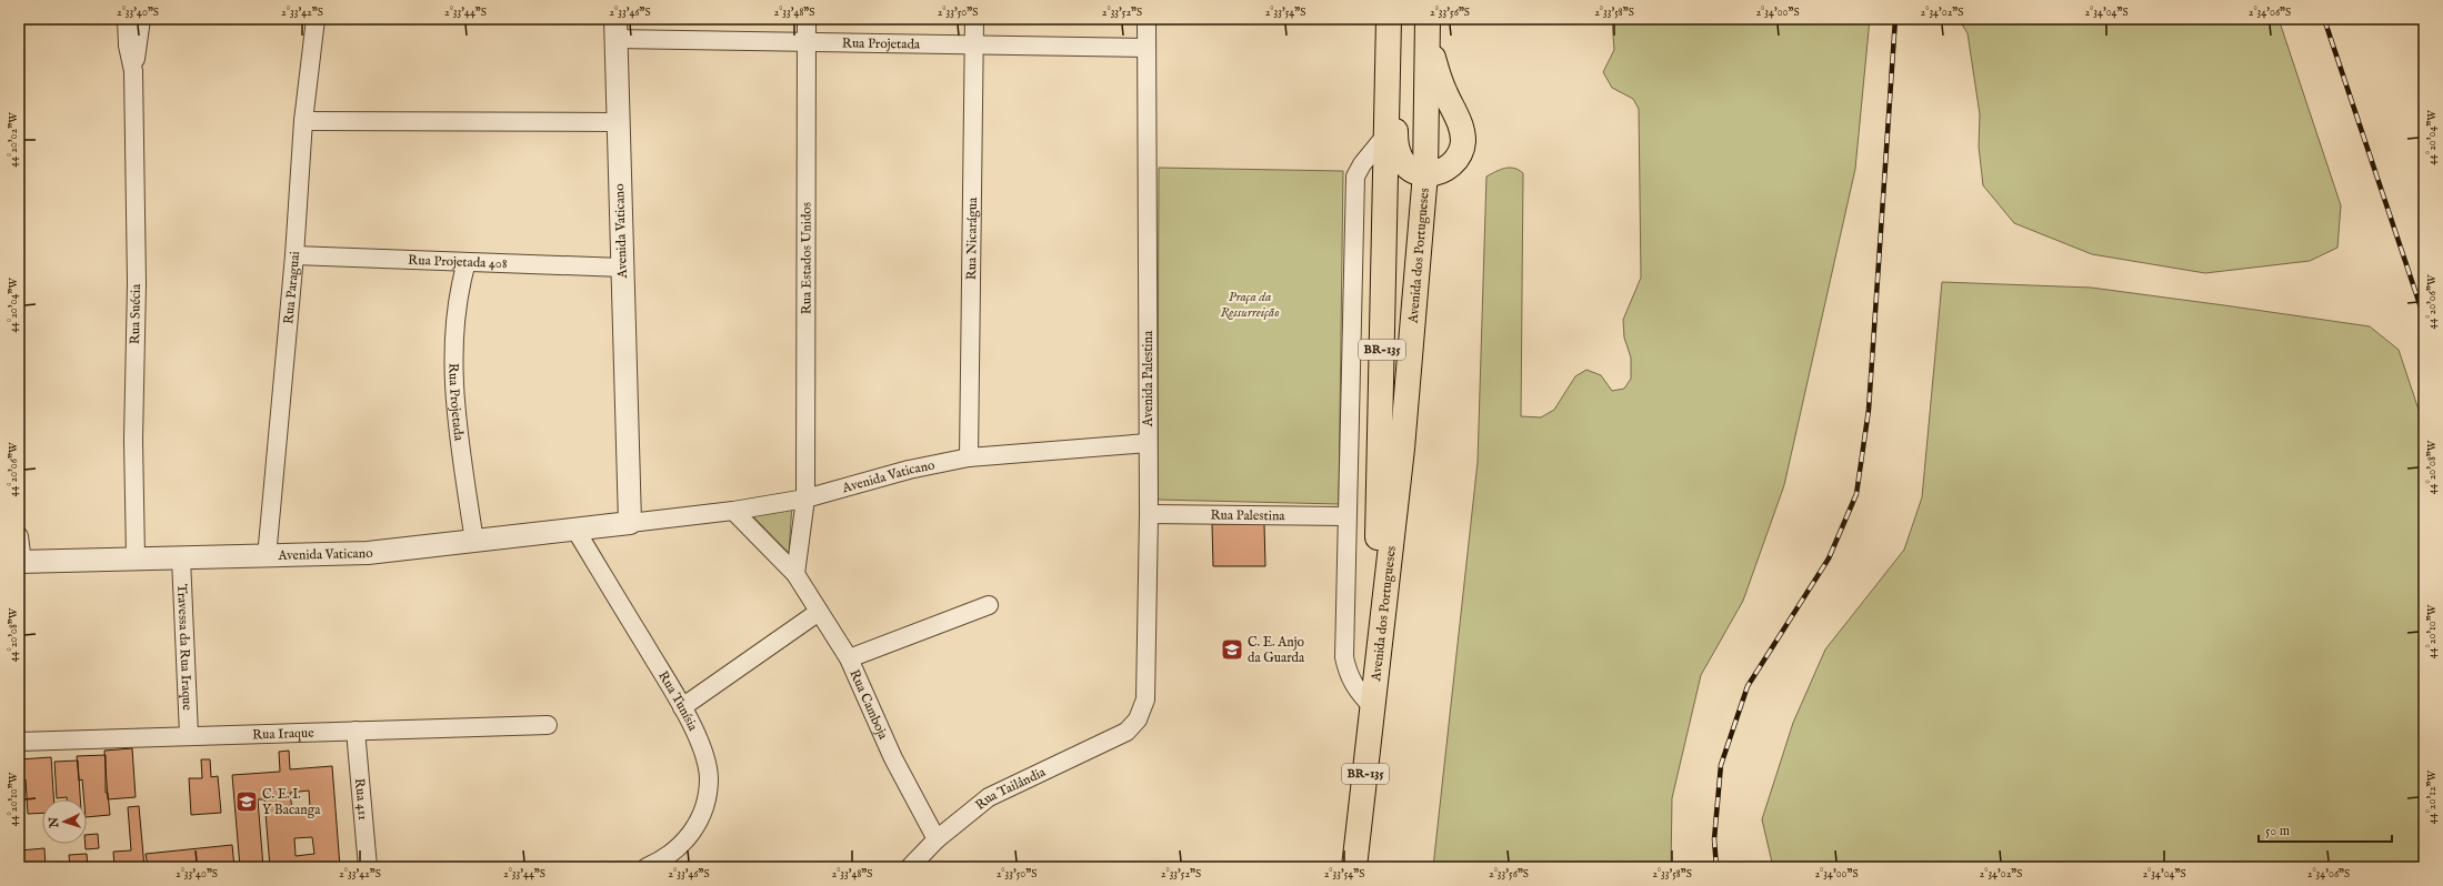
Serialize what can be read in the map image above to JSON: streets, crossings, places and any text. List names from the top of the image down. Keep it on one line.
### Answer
{"streets":{"highway":["Avenida dos Portugueses","BR-135"],"street":["Rua Projetada","Avenida Vaticano","Rua Nicarágua","Rua Estados Unidos","Rua Projetada 408","Rua Paraguai","Rua Suécia","Avenida Palestina","Rua Palestina","Travessa da Rua Iraque","Rua Tunísia","Rua Camboja","Rua Iraque","Rua Tailândia","Rua 411"]},"crossings":[["Rua Projetada","Avenida Vaticano"],["Rua Projetada","Rua Nicarágua"],["Rua Projetada","Rua Estados Unidos"],["Rua Projetada","Rua Projetada 408"],["Rua Projetada","Avenida Palestina"],["Avenida Vaticano","Rua Nicarágua"],["Avenida Vaticano","Rua Estados Unidos"],["Avenida Vaticano","Rua Projetada 408"],["Avenida Vaticano","Rua Paraguai"],["Avenida Vaticano","Rua Suécia"],["Avenida Vaticano","Avenida Palestina"],["Avenida Vaticano","Travessa da Rua Iraque"],["Avenida Vaticano","Rua Tunísia"],["Avenida Vaticano","Rua Camboja"],["Avenida dos Portugueses","BR-135"],["Rua Projetada 408","Rua Paraguai"],["Avenida Palestina","Rua Palestina"],["Avenida Palestina","Rua Tailândia"],["Travessa da Rua Iraque","Rua Iraque"],["Rua Camboja","Rua Tailândia"],["Rua Iraque","Rua 411"]],"parks":["Praça da Ressurreição"],"places":{"school or university":["C. E. Anjo da Guarda","C. E. I. Y Bacanga"]},"scale_bar":"50 m","north":"left","coordinates":["2°33'40\"S","2°33'42\"S","2°33'44\"S","2°33'46\"S","2°33'48\"S","2°33'50\"S","2°33'52\"S","2°33'54\"S","2°33'56\"S","2°33'58\"S","2°34'00\"S","2°34'02\"S","2°34'04\"S","2°34'06\"S","44°20'04\"W","44°20'02\"W","44°20'06\"W","44°20'08\"W","44°20'10\"W","44°20'12\"W"]}
